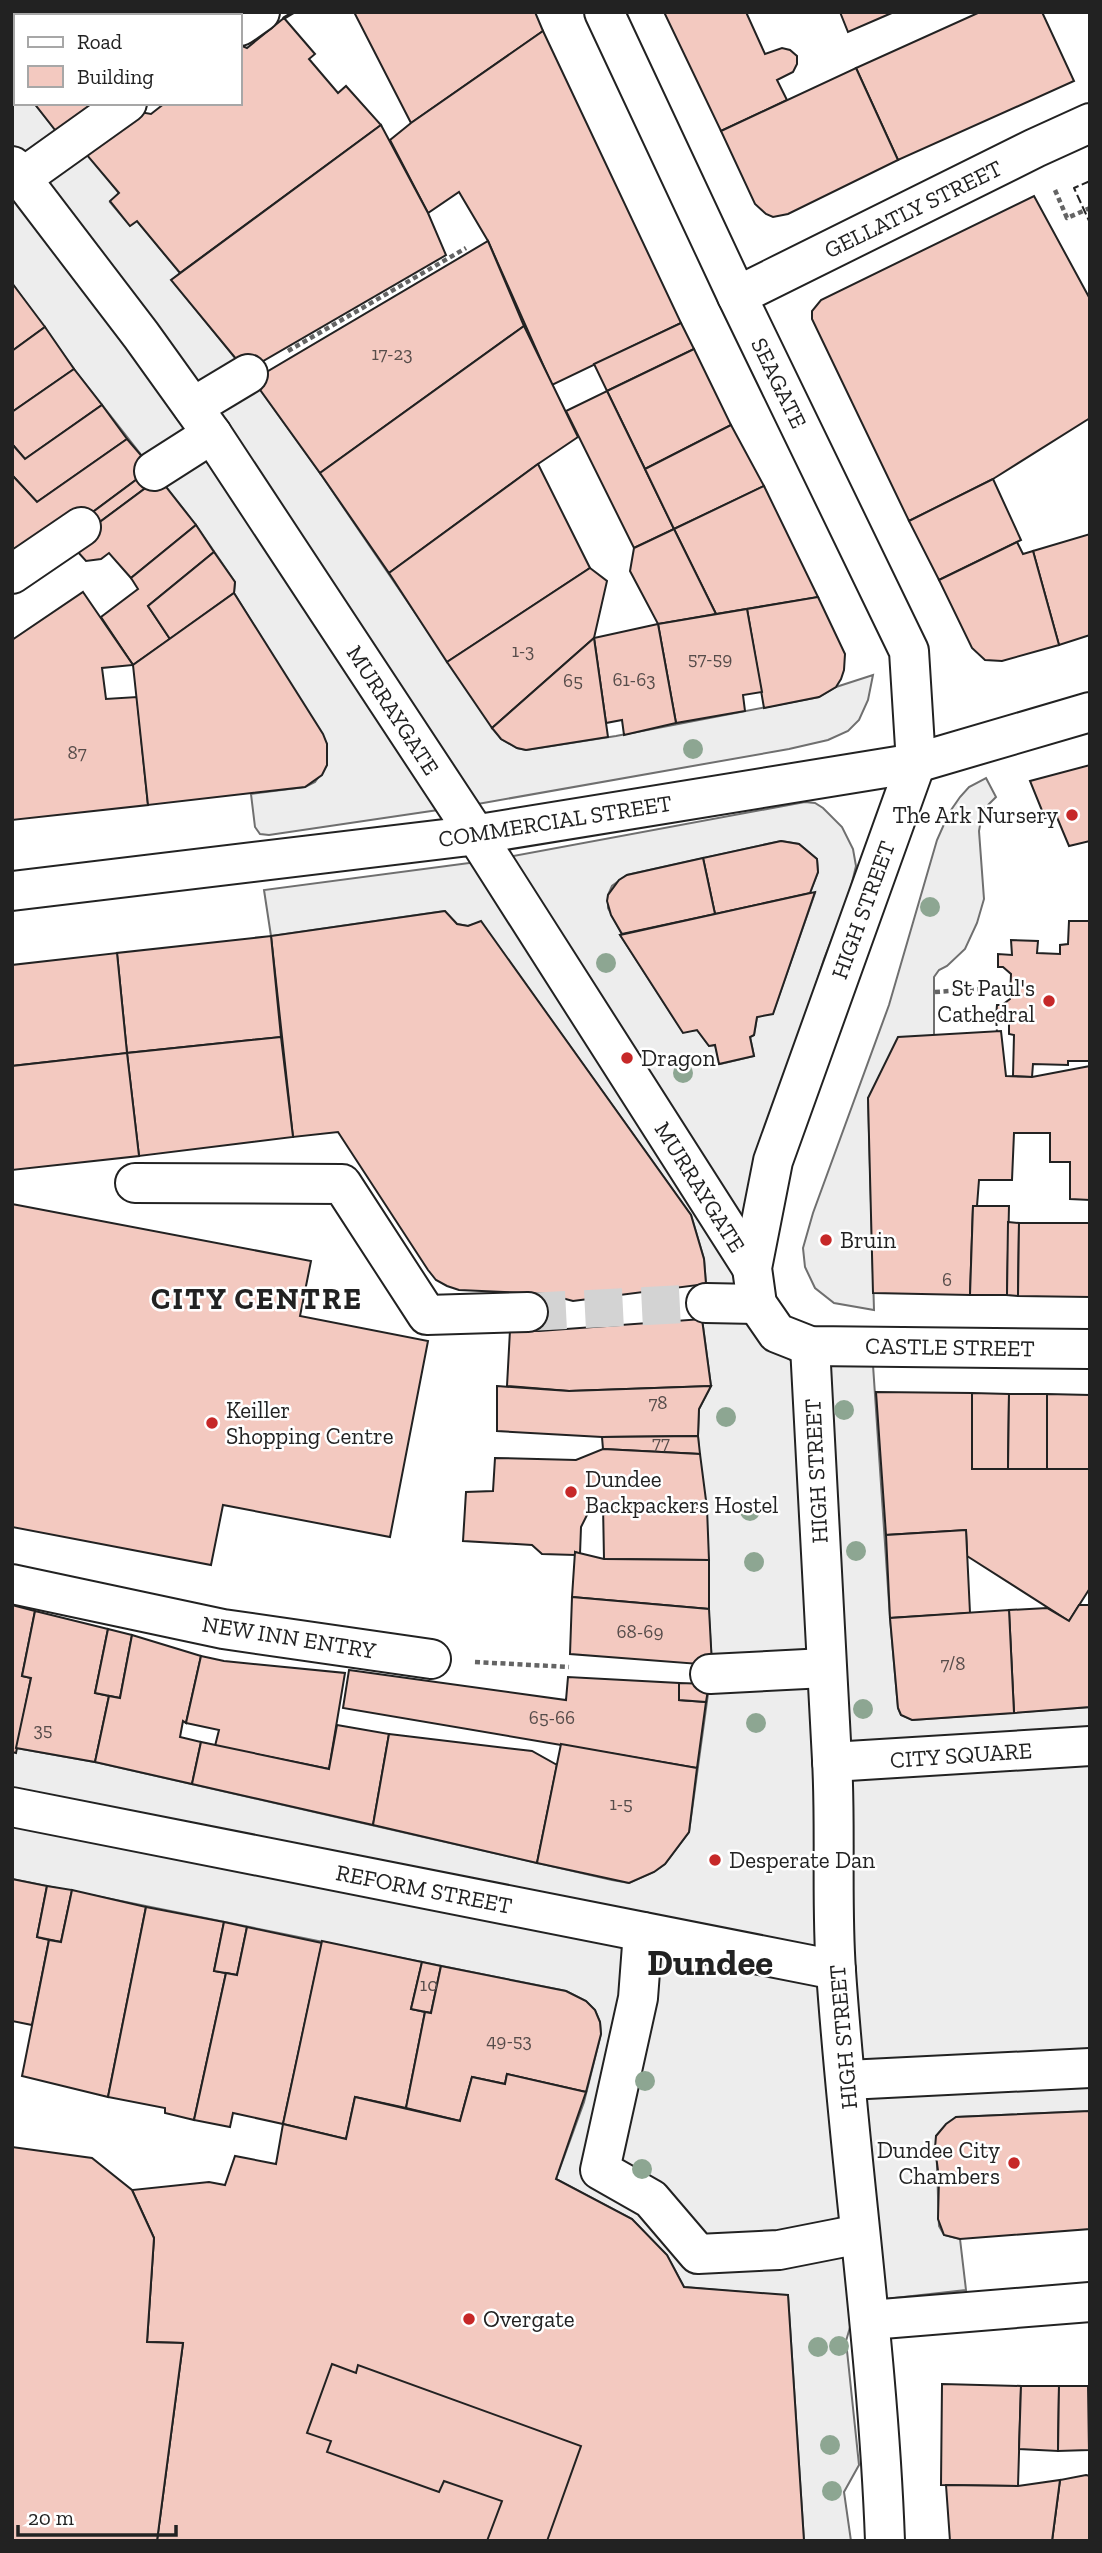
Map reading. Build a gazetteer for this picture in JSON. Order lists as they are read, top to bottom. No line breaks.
{"streets":{"street":["GELLATLY STREET","SEAGATE","MURRAYGATE","COMMERCIAL STREET","HIGH STREET","CASTLE STREET","NEW INN ENTRY","CITY SQUARE","REFORM STREET"]},"crossings":[["GELLATLY STREET","SEAGATE"],["SEAGATE","COMMERCIAL STREET"],["SEAGATE","HIGH STREET"],["MURRAYGATE","COMMERCIAL STREET"],["MURRAYGATE","HIGH STREET"],["COMMERCIAL STREET","HIGH STREET"],["HIGH STREET","CASTLE STREET"],["HIGH STREET","CITY SQUARE"],["HIGH STREET","REFORM STREET"]],"districts":["CITY CENTRE","Dundee"],"places":["The Ark Nursery","St Paul's Cathedral","Dragon","Bruin","Keiller Shopping Centre","Dundee Backpackers Hostel","Desperate Dan","Dundee City Chambers","Overgate"],"house_numbers":["17-23","1-3","57-59","61-63","65","87","6","78","77","68-69","7/8","65-66","35","1-5","10","49-53"],"legend":["Road","Building"],"scale_bar":"20 m"}
